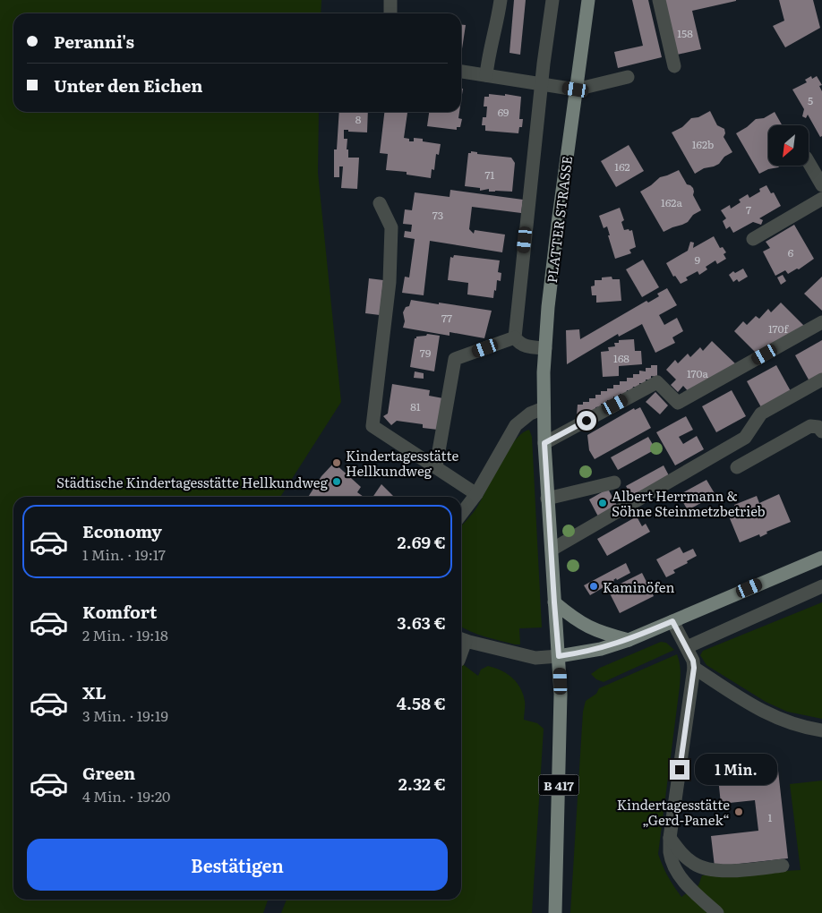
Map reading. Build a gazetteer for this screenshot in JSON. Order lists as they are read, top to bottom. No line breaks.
{"streets":{"main road":["PLATTER STRASSE","B 417"]},"crossings":[["PLATTER STRASSE","B 417"]],"places":["Kindertagesstätte Hellkundweg","Städtische Kindertagesstätte Hellkundweg","Albert Herrmann & Söhne Steinmetzbetrieb","Kaminöfen","Kindertagesstätte „Gerd-Panek“"],"house_numbers":["158","5","69","8","162b","162","71","162a","7","73","6","9","77","170f","79","168","170a","81","1"],"north":"bottom left","page":{"banner":["Peranni's","Unter den Eichen"],"list":[{"name":"Economy","note":"1 Min. · 19:17","value":"2.69 €"},{"name":"Komfort","note":"2 Min. · 19:18","value":"3.63 €"},{"name":"XL","note":"3 Min. · 19:19","value":"4.58 €"},{"name":"Green","note":"4 Min. · 19:20","value":"2.32 €"}],"bubble":"1 Min.","buttons":"Bestätigen"}}
